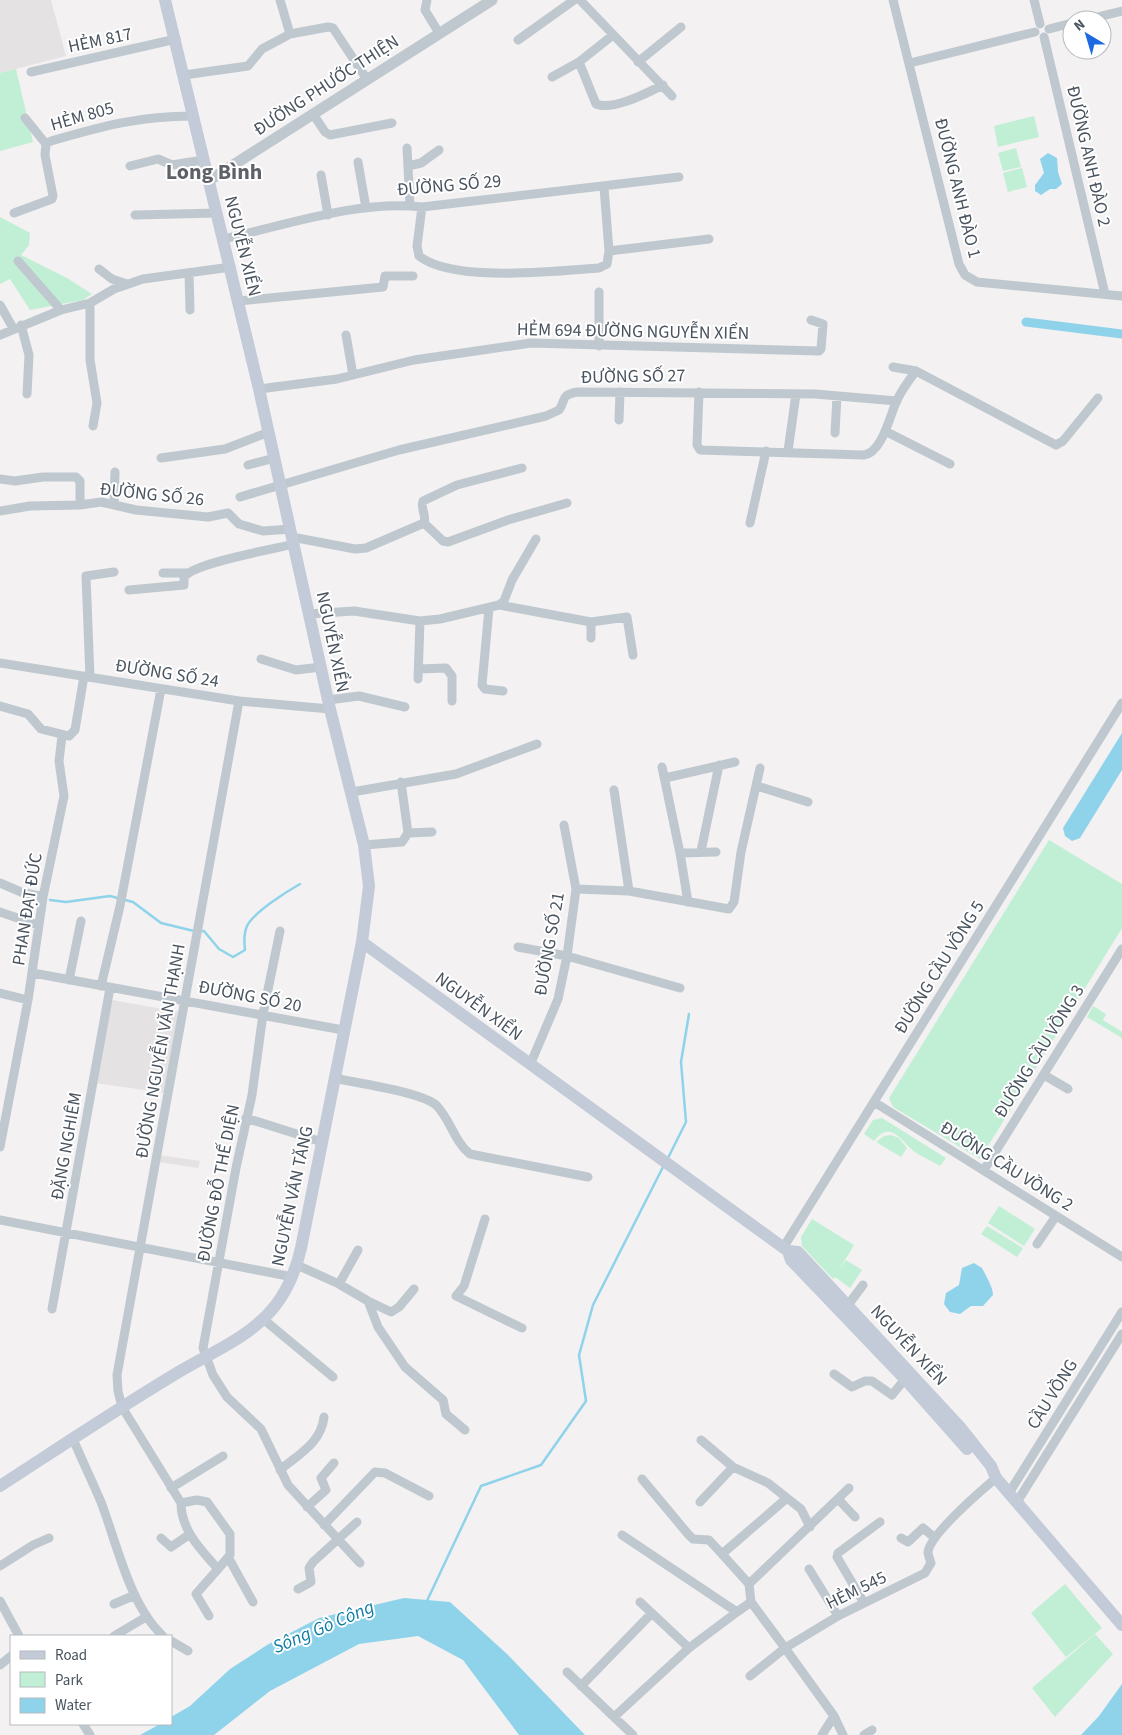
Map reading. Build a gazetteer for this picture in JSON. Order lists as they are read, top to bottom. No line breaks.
{"streets":{"main road":["NGUYỄN XIỂN","NGUYỄN VĂN TĂNG"],"street":["HẺM 817","ĐƯỜNG PHƯỚC THIỆN","HẺM 805","ĐƯỜNG ANH ĐÀO 2","ĐƯỜNG SỐ 29","ĐƯỜNG ANH ĐÀO 1","HẺM 694 ĐƯỜNG NGUYỄN XIỂN","ĐƯỜNG SỐ 27","ĐƯỜNG SỐ 26","ĐƯỜNG SỐ 24","PHAN ĐẠT ĐỨC","ĐƯỜNG SỐ 21","ĐƯỜNG CẦU VỒNG 5","ĐƯỜNG SỐ 20","ĐƯỜNG NGUYỄN VĂN THẠNH","ĐƯỜNG CẦU VỒNG 3","ĐẶNG NGHIÊM","ĐƯỜNG CẦU VỒNG 2","ĐƯỜNG ĐỖ THẾ DIỆN","CẦU VỒNG","HẺM 545"]},"crossings":[["HẺM 817","NGUYỄN XIỂN"],["ĐƯỜNG PHƯỚC THIỆN","NGUYỄN XIỂN"],["HẺM 805","NGUYỄN XIỂN"],["ĐƯỜNG ANH ĐÀO 2","ĐƯỜNG ANH ĐÀO 1"],["ĐƯỜNG SỐ 29","NGUYỄN XIỂN"],["NGUYỄN XIỂN","HẺM 694 ĐƯỜNG NGUYỄN XIỂN"],["NGUYỄN XIỂN","ĐƯỜNG SỐ 27"],["NGUYỄN XIỂN","ĐƯỜNG SỐ 26"],["NGUYỄN XIỂN","ĐƯỜNG SỐ 24"],["NGUYỄN XIỂN","ĐƯỜNG SỐ 21"],["NGUYỄN XIỂN","ĐƯỜNG CẦU VỒNG 5"],["NGUYỄN XIỂN","NGUYỄN VĂN TĂNG"],["NGUYỄN XIỂN","CẦU VỒNG"],["ĐƯỜNG SỐ 24","ĐƯỜNG NGUYỄN VĂN THẠNH"],["ĐƯỜNG SỐ 24","ĐẶNG NGHIÊM"],["PHAN ĐẠT ĐỨC","ĐƯỜNG SỐ 20"],["ĐƯỜNG CẦU VỒNG 5","ĐƯỜNG CẦU VỒNG 2"],["ĐƯỜNG SỐ 20","ĐƯỜNG NGUYỄN VĂN THẠNH"],["ĐƯỜNG SỐ 20","ĐẶNG NGHIÊM"],["ĐƯỜNG SỐ 20","ĐƯỜNG ĐỖ THẾ DIỆN"],["ĐƯỜNG SỐ 20","NGUYỄN VĂN TĂNG"],["ĐƯỜNG NGUYỄN VĂN THẠNH","NGUYỄN VĂN TĂNG"],["ĐƯỜNG CẦU VỒNG 3","ĐƯỜNG CẦU VỒNG 2"],["ĐƯỜNG ĐỖ THẾ DIỆN","NGUYỄN VĂN TĂNG"]],"districts":["Long Bình"],"water":["Sông Gò Công"],"legend":["Road","Park","Water"],"north":"top left"}
